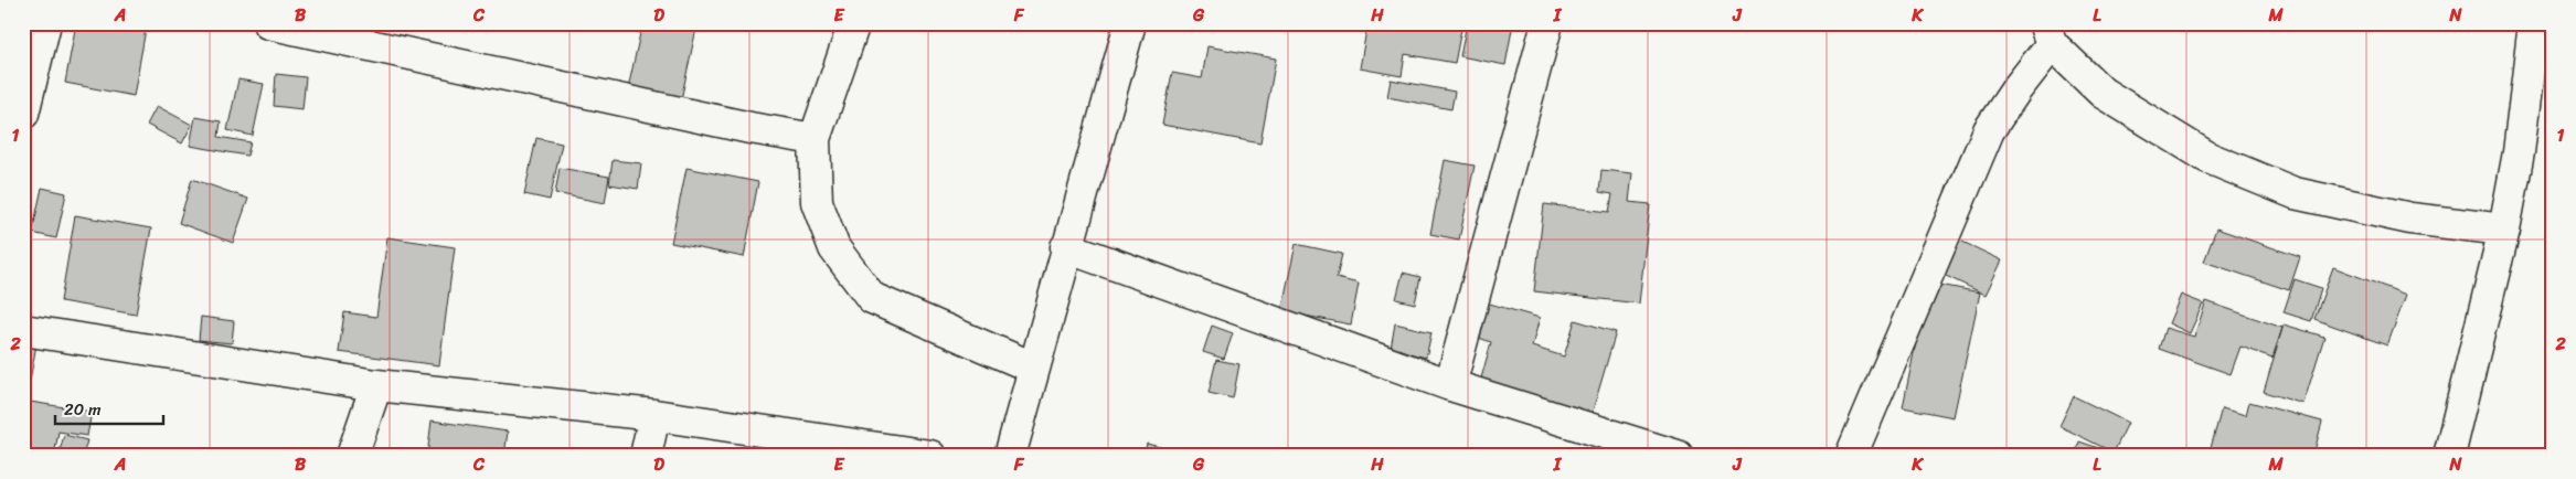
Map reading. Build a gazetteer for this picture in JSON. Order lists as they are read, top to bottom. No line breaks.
{"scale_bar":"20 m","grid":{"columns":["A","B","C","D","E","F","G","H","I","J","K","L","M","N"],"rows":["1","2"]}}
